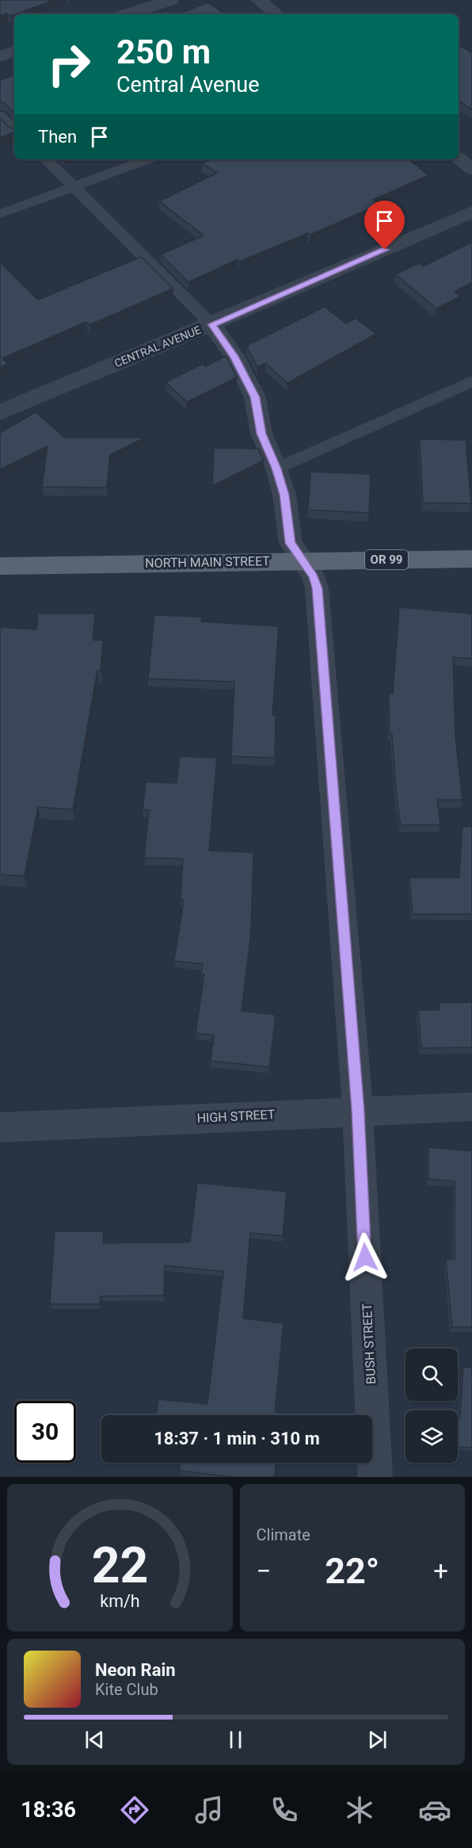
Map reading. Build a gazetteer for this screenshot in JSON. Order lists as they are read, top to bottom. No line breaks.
{"streets":{"main road":["OR 99","NORTH MAIN STREET"],"street":["CENTRAL AVENUE","HIGH STREET","BUSH STREET"]},"crossings":[["CENTRAL AVENUE","BUSH STREET"],["NORTH MAIN STREET","BUSH STREET"],["HIGH STREET","BUSH STREET"]],"page":{"turn":["250 m","Central Avenue"],"then":"Then","limit":"30","trip":"18:37 · 1 min · 310 m","tile":"Climate","heat":["−","22°","+"],"song":["Neon Rain","Kite Club"],"tabs":"18:36","gauge":["22","km/h"]}}
